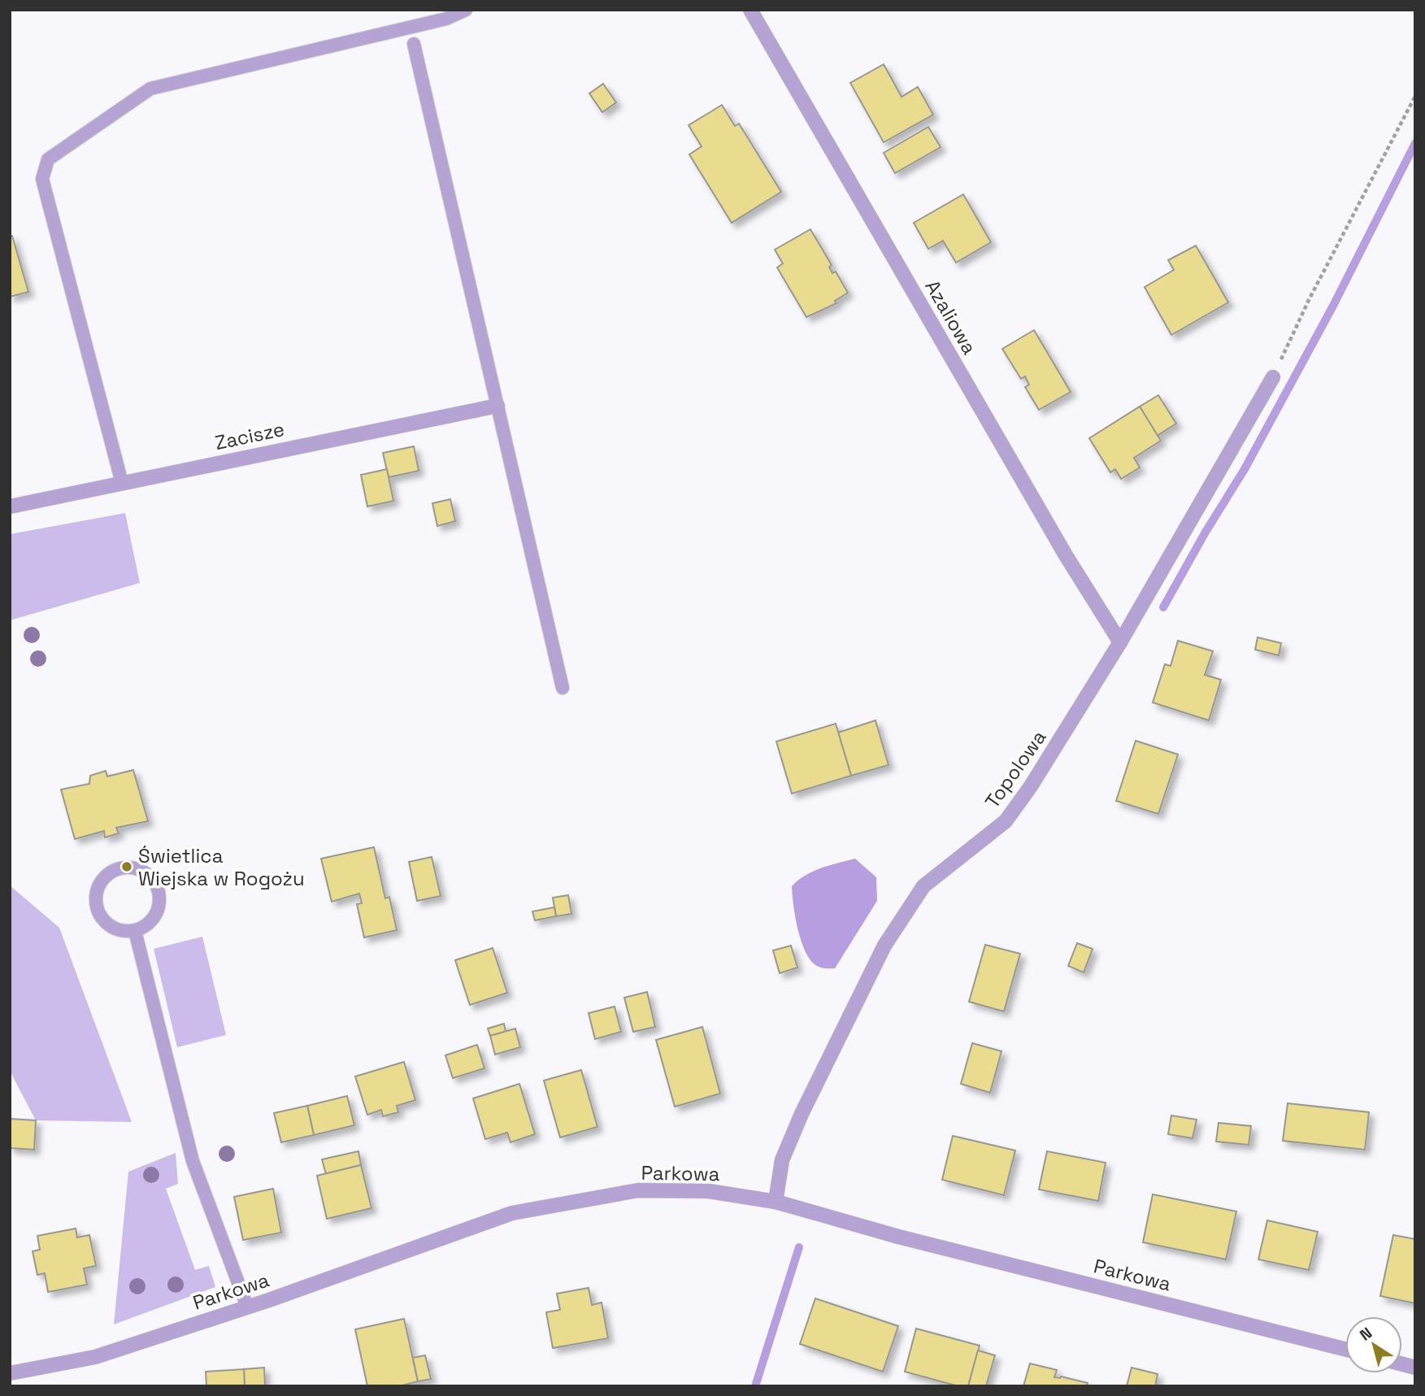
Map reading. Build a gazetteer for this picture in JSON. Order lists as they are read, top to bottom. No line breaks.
{"streets":{"street":["Azaliowa","Zacisze","Topolowa","Parkowa"]},"crossings":[["Azaliowa","Topolowa"],["Topolowa","Parkowa"]],"places":["Świetlica Wiejska w Rogożu"],"north":"top left"}
